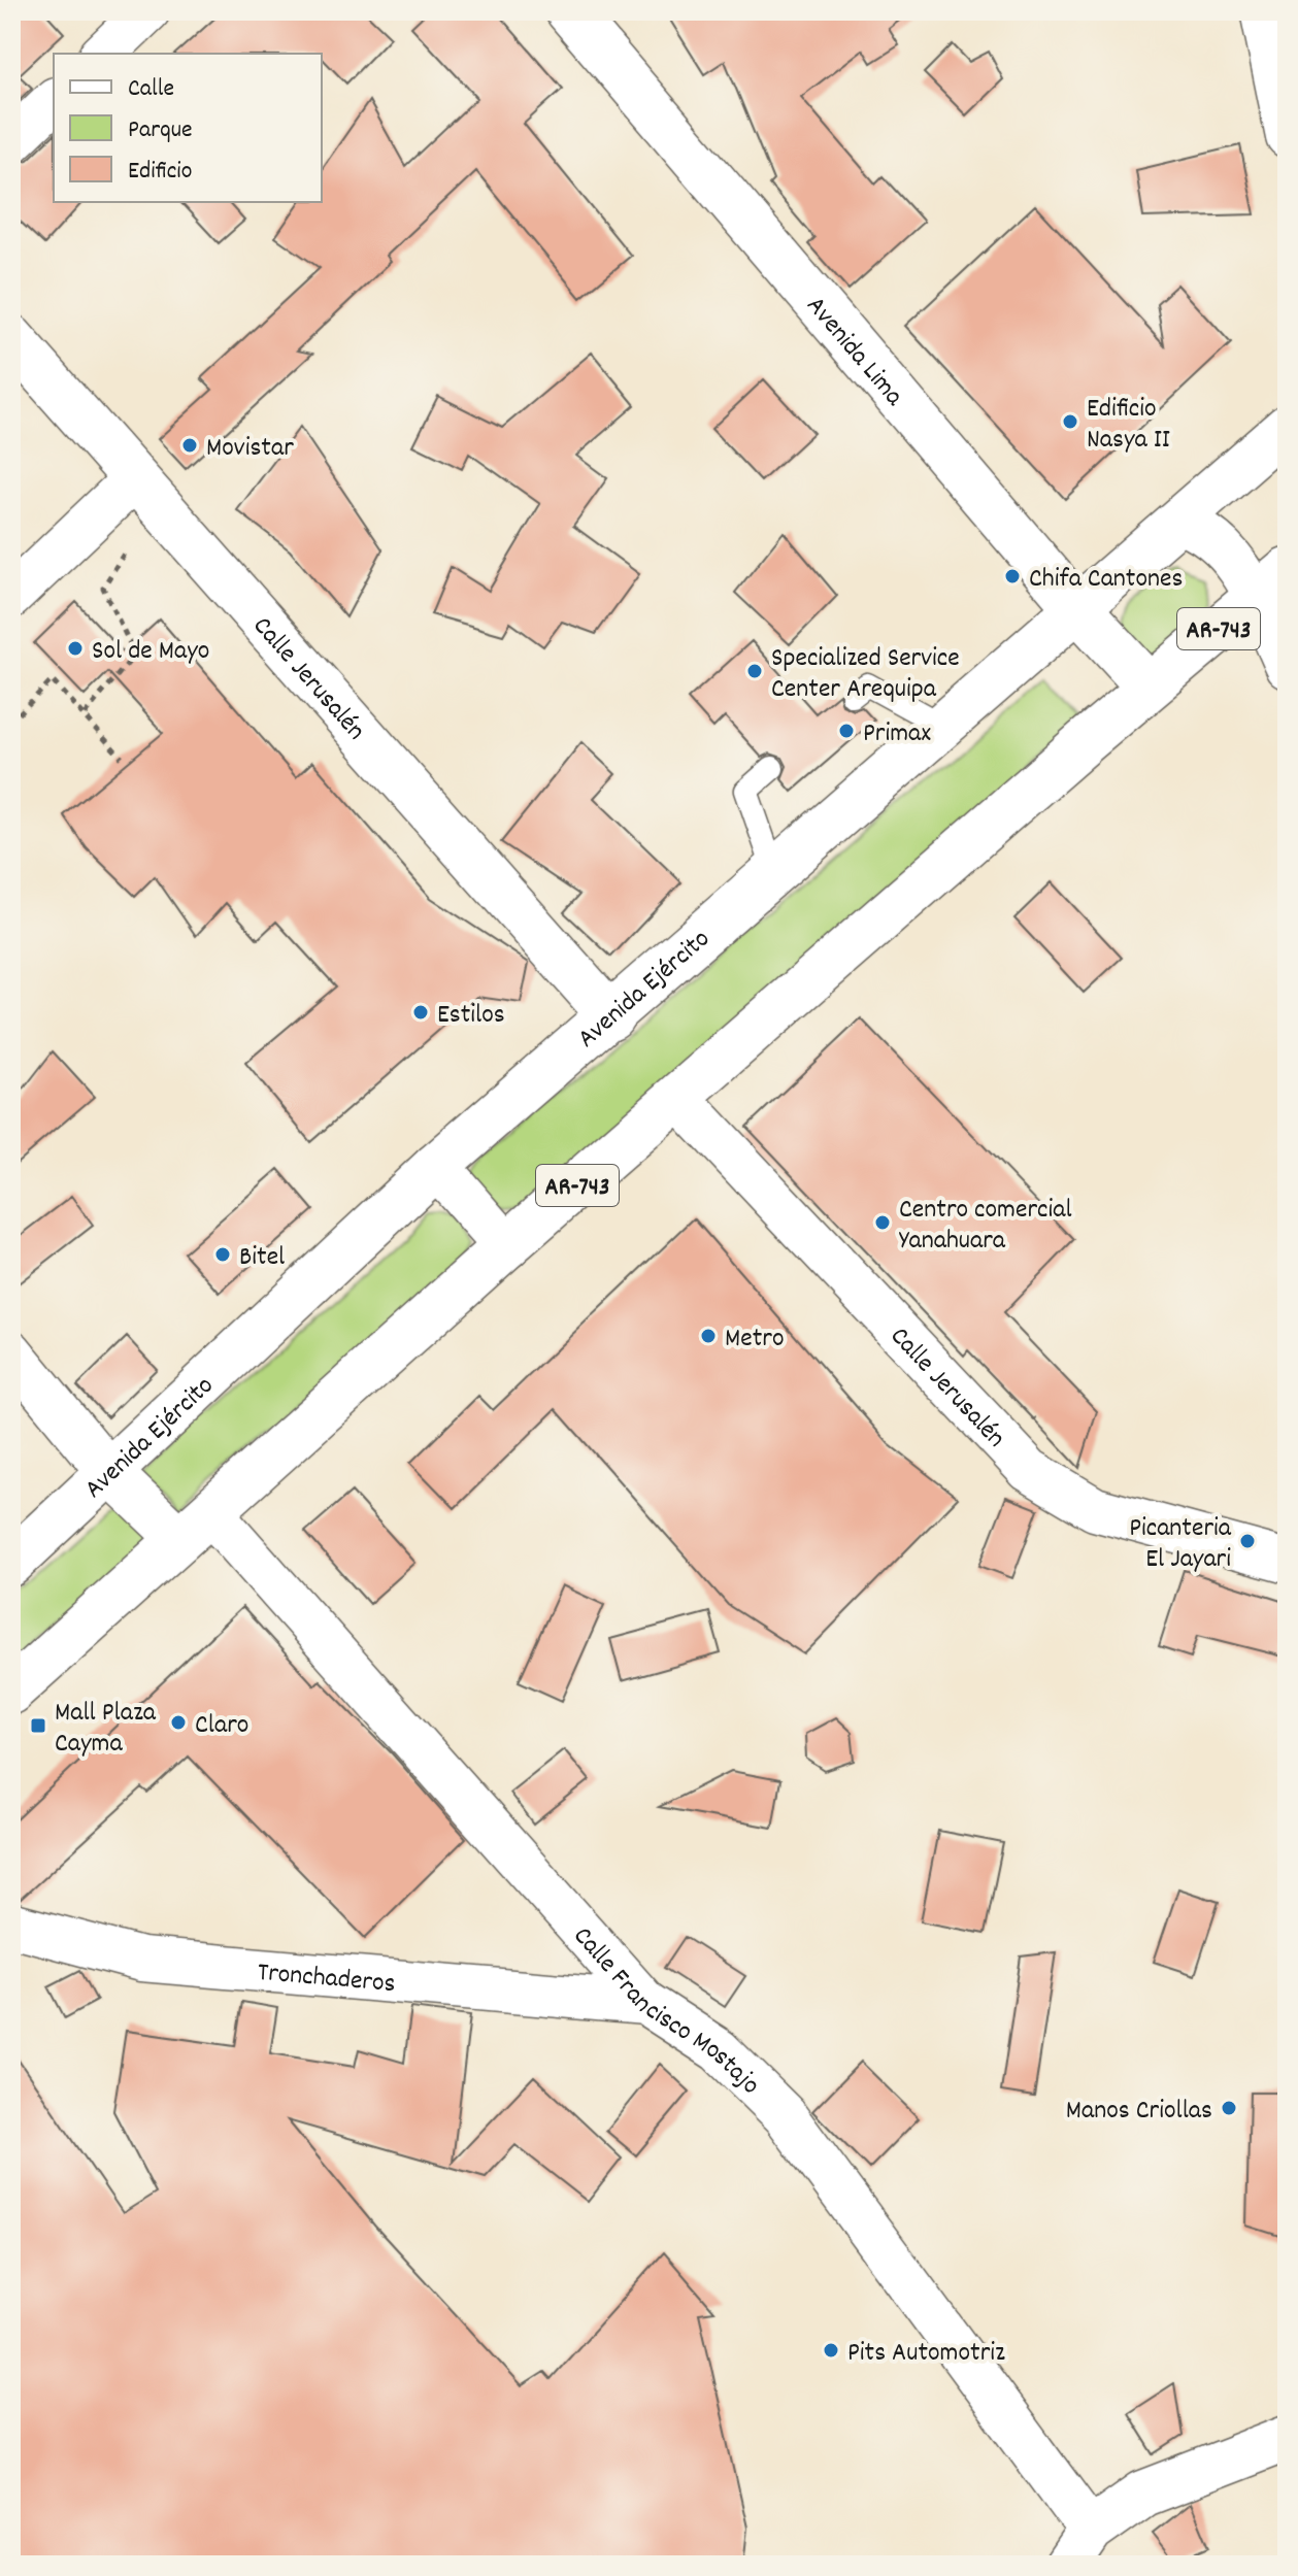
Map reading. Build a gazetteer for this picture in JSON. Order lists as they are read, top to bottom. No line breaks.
{"streets":{"main road":["Avenida Lima","AR-743","Calle Jerusalén","Avenida Ejército"],"street":["Tronchaderos","Calle Francisco Mostajo"]},"crossings":[["Avenida Lima","AR-743"],["Avenida Lima","Avenida Ejército"],["AR-743","Calle Jerusalén"],["AR-743","Calle Francisco Mostajo"],["Calle Jerusalén","Avenida Ejército"],["Avenida Ejército","Calle Francisco Mostajo"],["Tronchaderos","Calle Francisco Mostajo"]],"places":{"other":["Edificio Nasya II","Movistar","Chifa Cantones","Sol de Mayo","Specialized Service Center Arequipa","Primax","Estilos","Centro comercial Yanahuara","Bitel","Metro","Picanteria El Jayari","Claro","Manos Criollas","Pits Automotriz"],"transit":["Mall Plaza Cayma"]},"legend":["Calle","Parque","Edificio"]}
